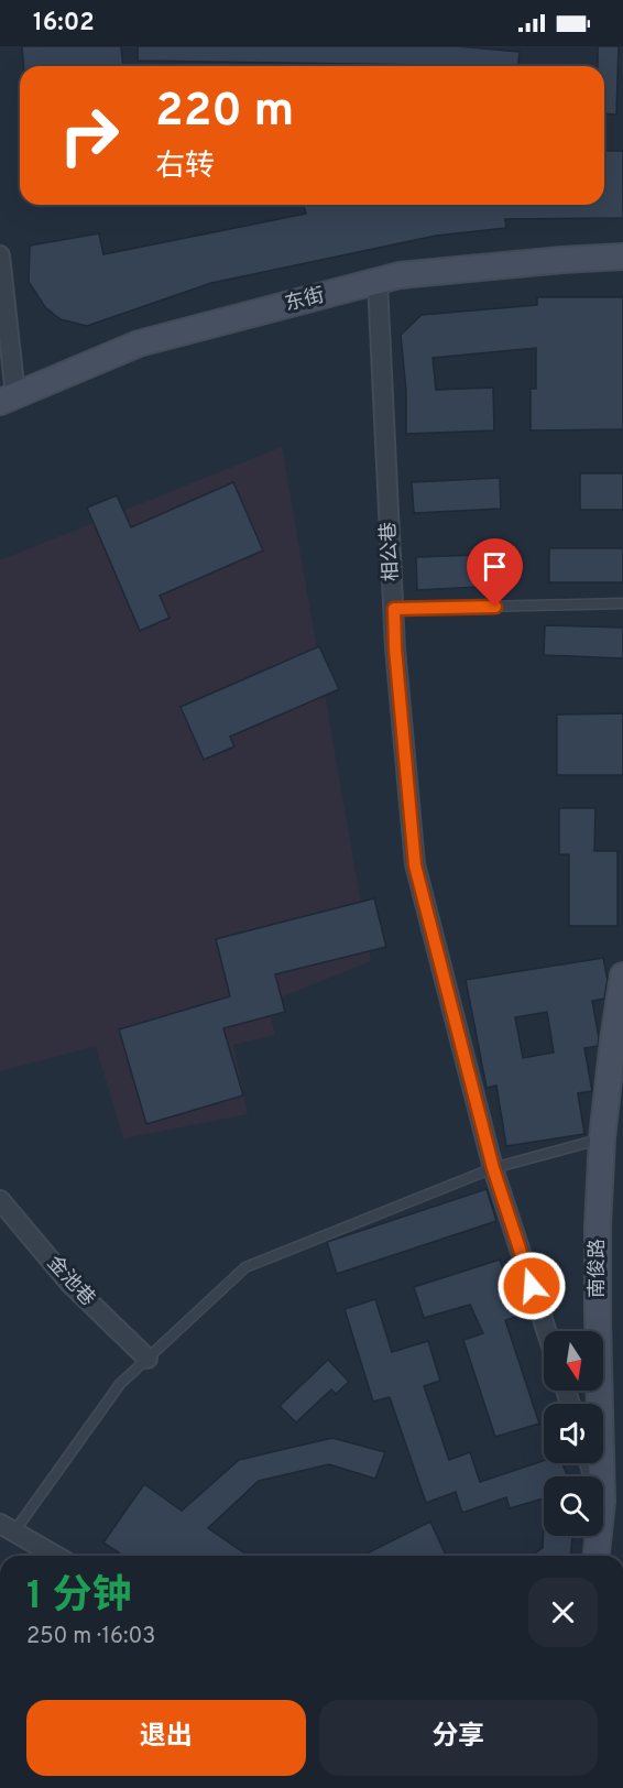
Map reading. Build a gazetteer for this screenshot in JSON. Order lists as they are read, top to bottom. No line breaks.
{"streets":{"main road":["东街","南俊路"],"street":["相公巷","金池巷"]},"crossings":[["东街","相公巷"]],"north":"bottom","page":{"status":"16:02","turn":["220 m","右转"],"heading":["1 分钟","250 m · 16:03"],"buttons":["退出","分享"]}}
